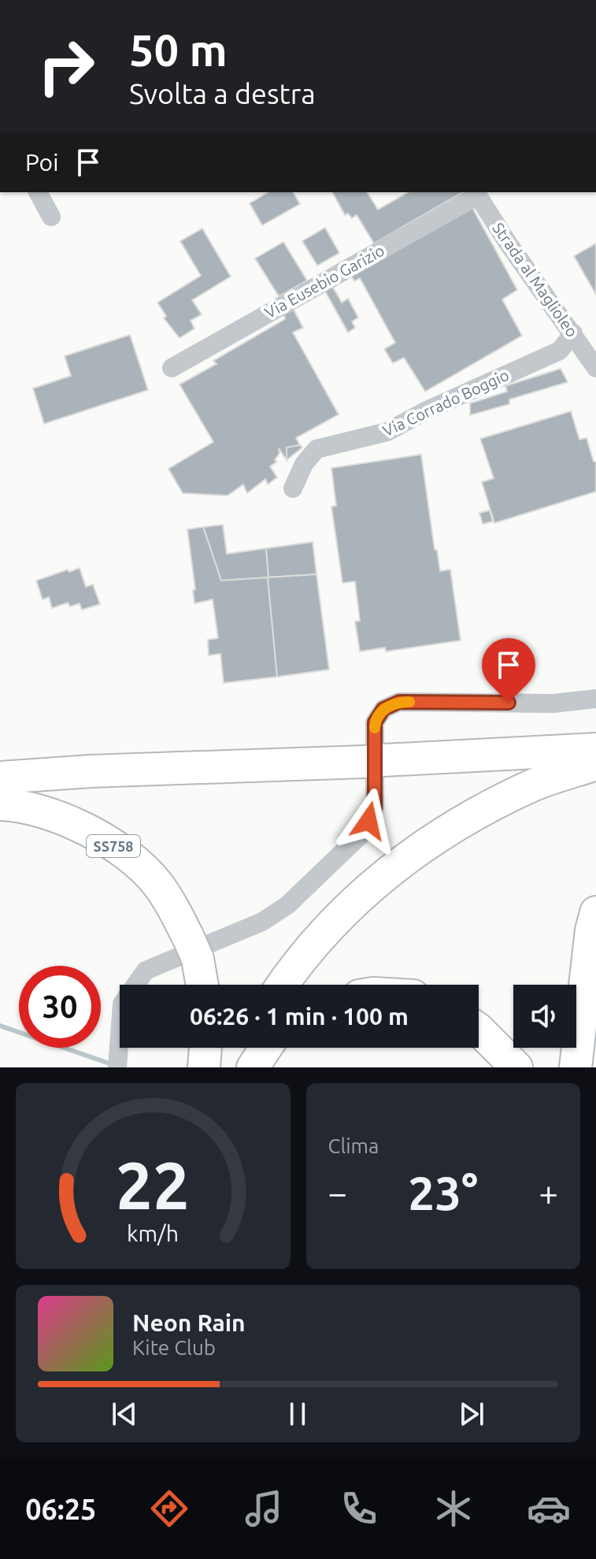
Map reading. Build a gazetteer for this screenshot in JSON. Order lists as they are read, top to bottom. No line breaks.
{"streets":{"highway":["SS758"],"street":["Strada al Maglioleo","Via Eusebio Garizio","Via Corrado Boggio"]},"crossings":[["Strada al Maglioleo","Via Eusebio Garizio"],["Strada al Maglioleo","Via Corrado Boggio"]],"page":{"turn":["50 m","Svolta a destra"],"then":"Poi","limit":"30","trip":"06:26 · 1 min · 100 m","tile":"Clima","heat":["−","23°","+"],"song":["Neon Rain","Kite Club"],"tabs":"06:25","gauge":["22","km/h"]}}
